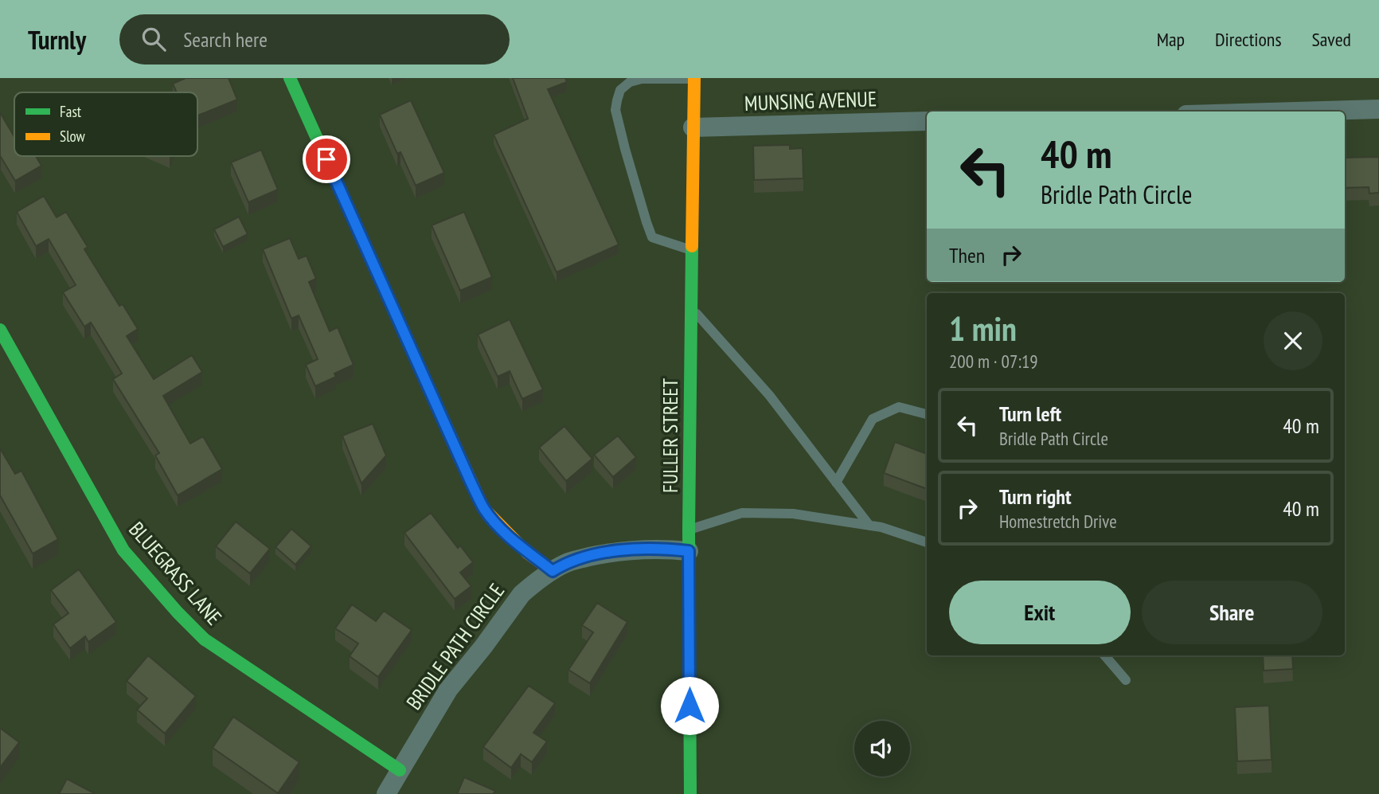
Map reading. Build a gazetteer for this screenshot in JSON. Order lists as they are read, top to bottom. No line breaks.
{"streets":{"street":["MUNSING AVENUE","FULLER STREET","BLUEGRASS LANE","BRIDLE PATH CIRCLE"]},"crossings":[["MUNSING AVENUE","FULLER STREET"],["FULLER STREET","BRIDLE PATH CIRCLE"],["BLUEGRASS LANE","BRIDLE PATH CIRCLE"]],"legend":["Fast","Slow"],"page":{"header":"Turnly","search":"Search here","nav":["Map","Directions","Saved"],"turn":["40 m","Bridle Path Circle"],"then":"Then","heading":["1 min","200 m · 07:19"],"list":[{"name":"Turn left","note":"Bridle Path Circle","value":"40 m"},{"name":"Turn right","note":"Homestretch Drive","value":"40 m"}],"buttons":["Exit","Share"]}}
